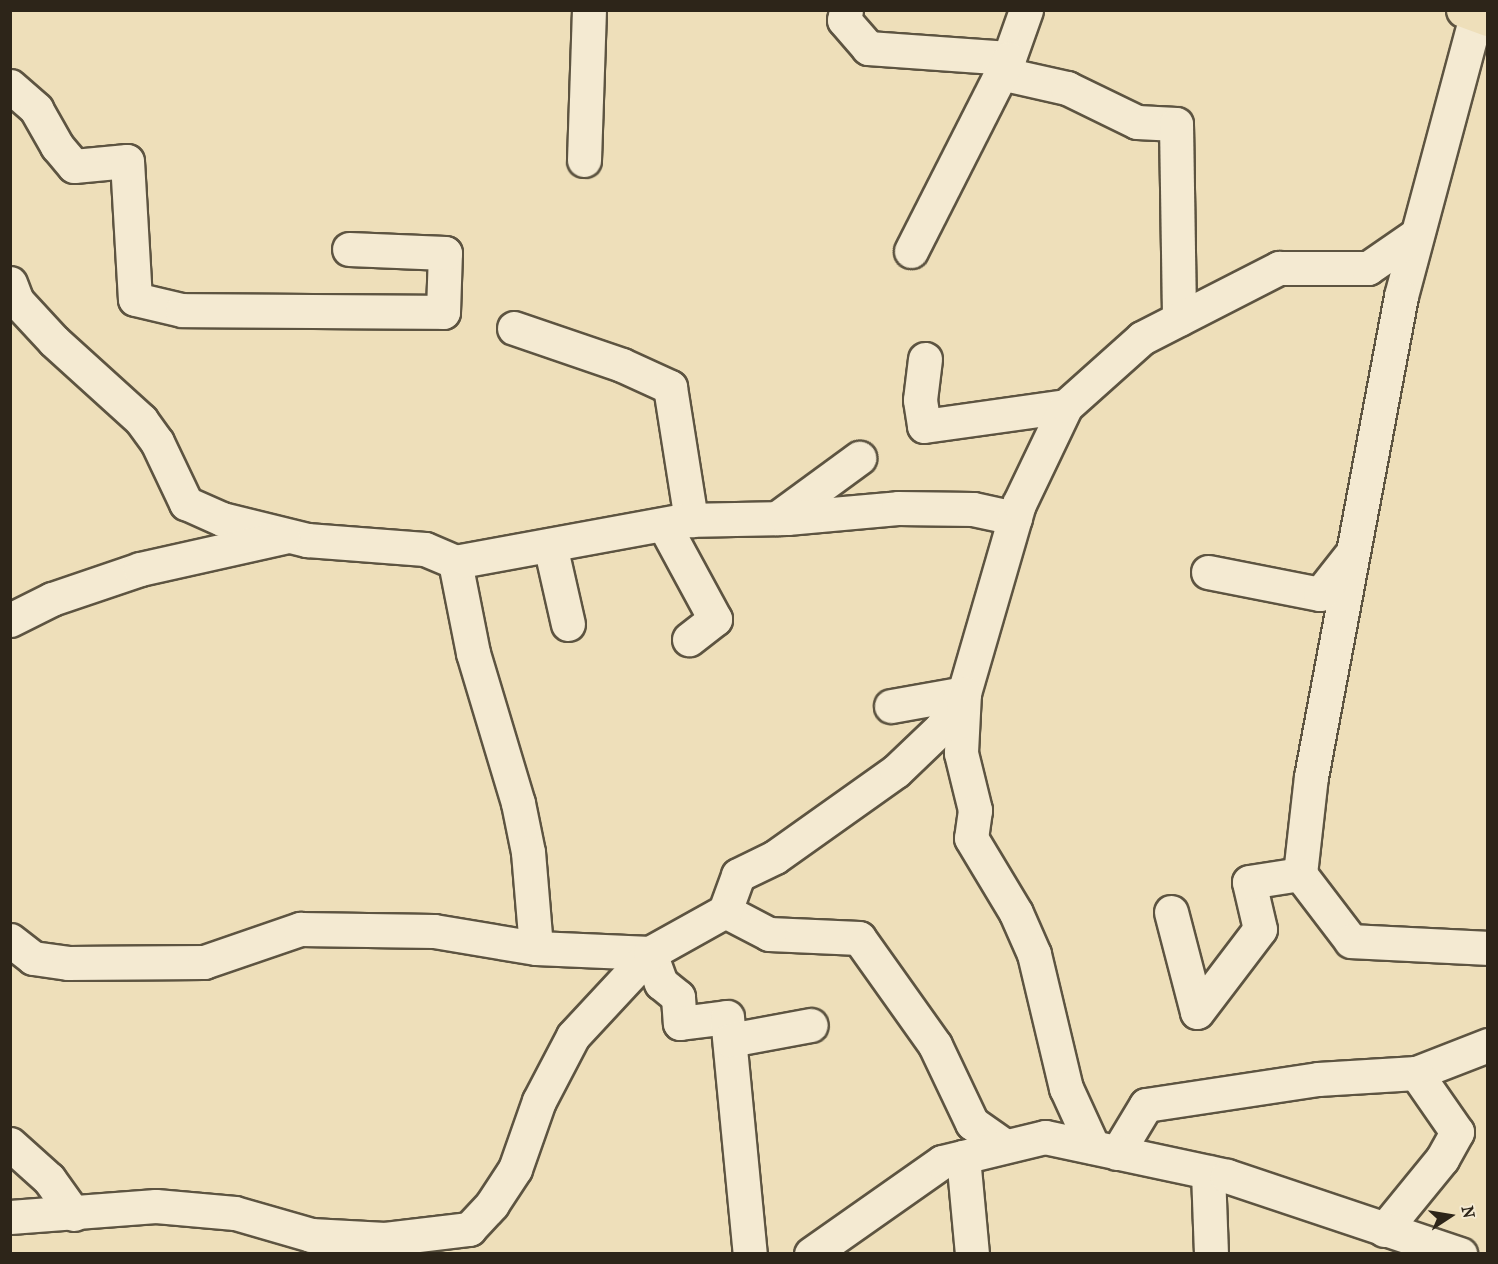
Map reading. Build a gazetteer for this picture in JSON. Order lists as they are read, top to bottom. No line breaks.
{"north":"right"}
